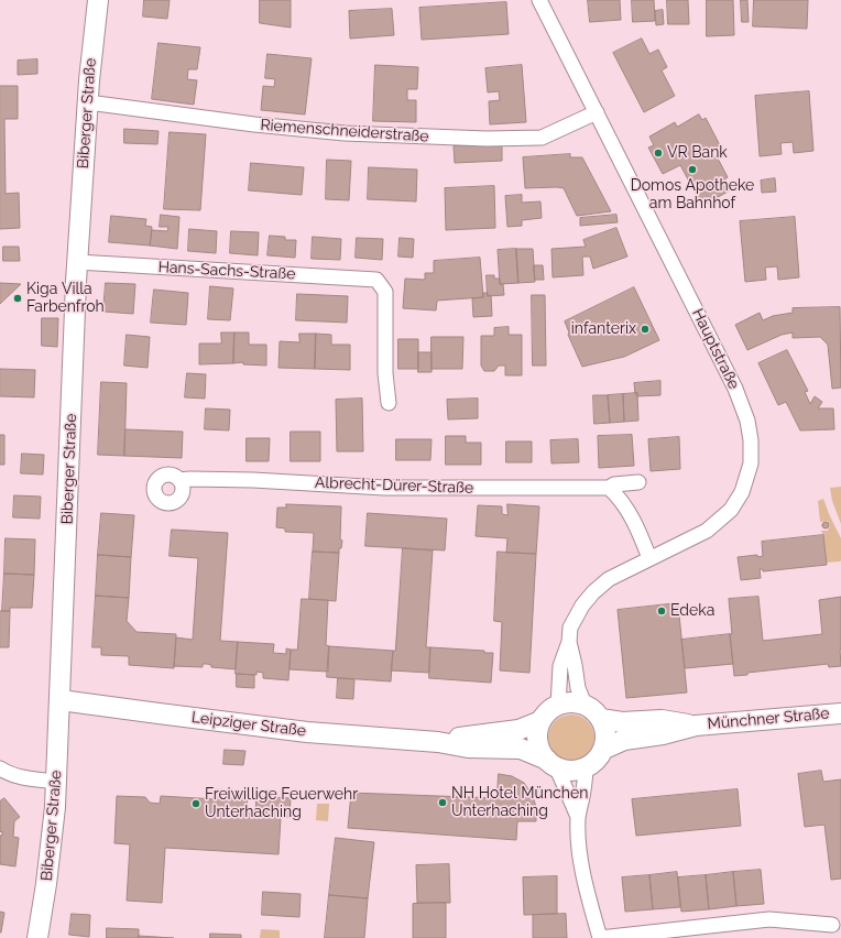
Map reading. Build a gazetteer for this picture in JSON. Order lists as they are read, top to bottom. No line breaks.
{"streets":{"main road":["Biberger Straße","Münchner Straße","Leipziger Straße"],"street":["Riemenschneiderstraße","Hans-Sachs-Straße","Hauptstraße","Albrecht-Dürer-Straße"]},"crossings":[["Biberger Straße","Riemenschneiderstraße"],["Biberger Straße","Hans-Sachs-Straße"],["Biberger Straße","Leipziger Straße"],["Riemenschneiderstraße","Hauptstraße"],["Hauptstraße","Münchner Straße"],["Hauptstraße","Leipziger Straße"],["Münchner Straße","Leipziger Straße"]],"places":["VR Bank","Domos Apotheke am Bahnhof","Kiga Villa Farbenfroh","infanterix","Edeka","NH Hotel München Unterhaching","Freiwillige Feuerwehr Unterhaching"]}
